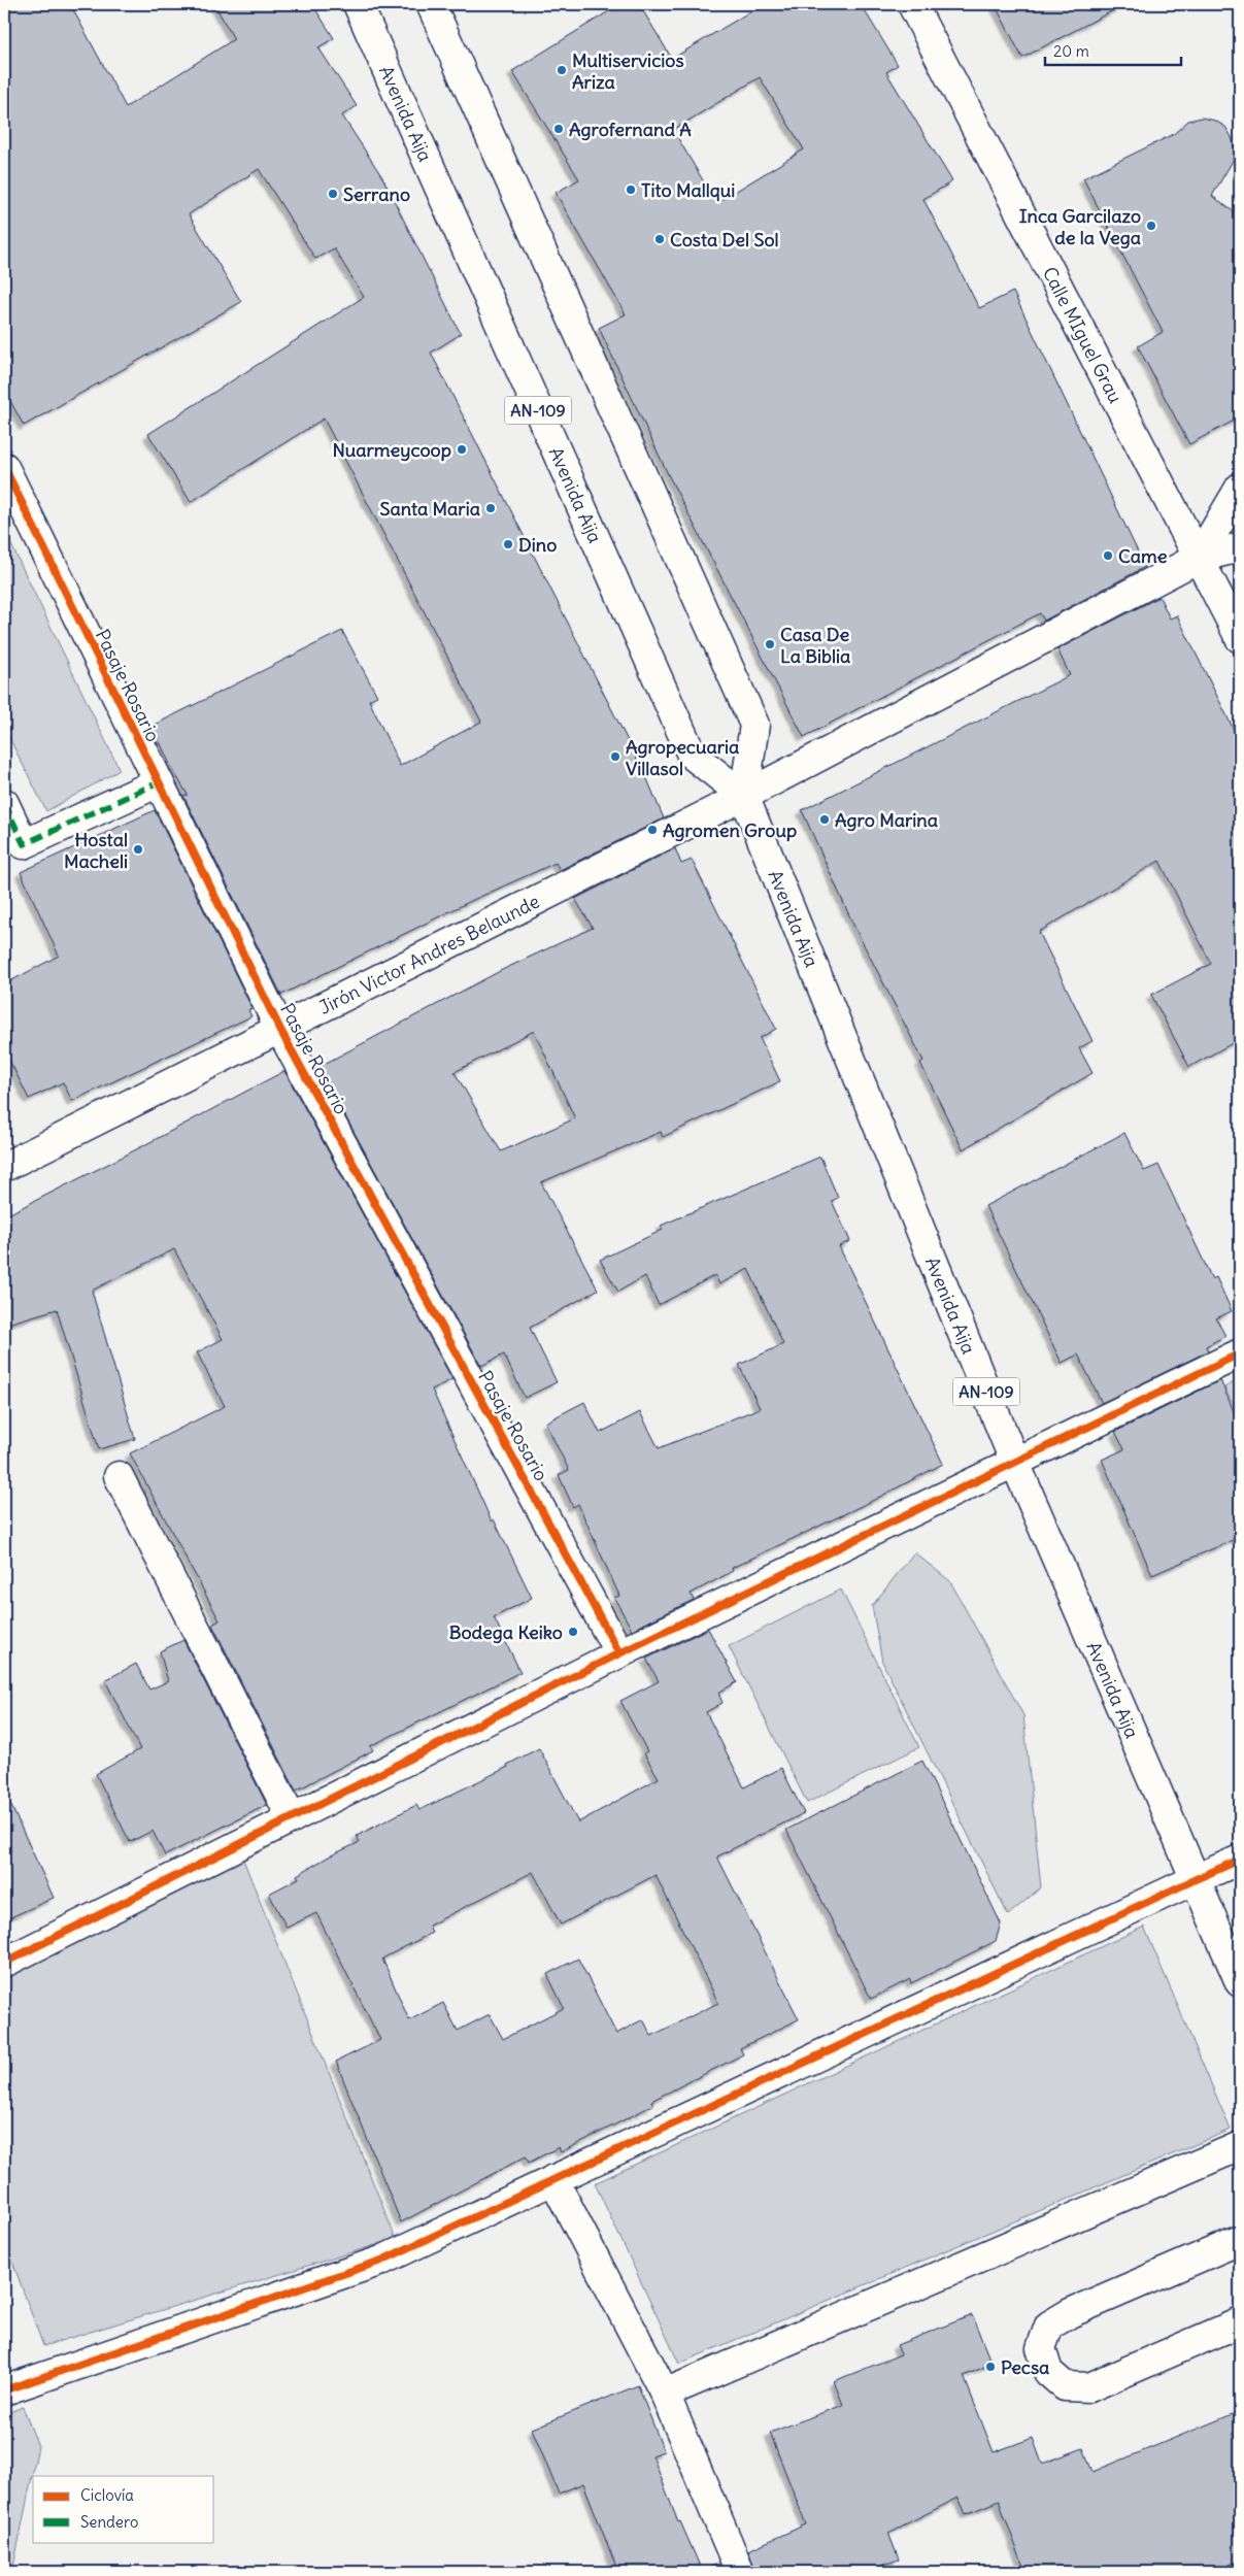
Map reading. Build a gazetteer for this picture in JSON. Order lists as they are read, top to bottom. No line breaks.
{"streets":{"street":["Avenida Aija","Calle MIguel Grau","AN-109","Pasaje Rosario","Jirón Victor Andres Belaunde"]},"crossings":[["Avenida Aija","Jirón Victor Andres Belaunde"],["Calle MIguel Grau","Jirón Victor Andres Belaunde"],["Pasaje Rosario","Jirón Victor Andres Belaunde"]],"places":["Multiservicios Ariza","Agrofernand A","Tito Mallqui","Serrano","Inca Garcilazo de la Vega","Costa Del Sol","Nuarmeycoop","Santa Maria","Dino","Came","Casa De La Biblia","Agropecuaria Villasol","Agro Marina","Agromen Group","Hostal Macheli","Bodega Keiko","Pecsa"],"legend":["Ciclovía","Sendero"],"scale_bar":"20 m"}
